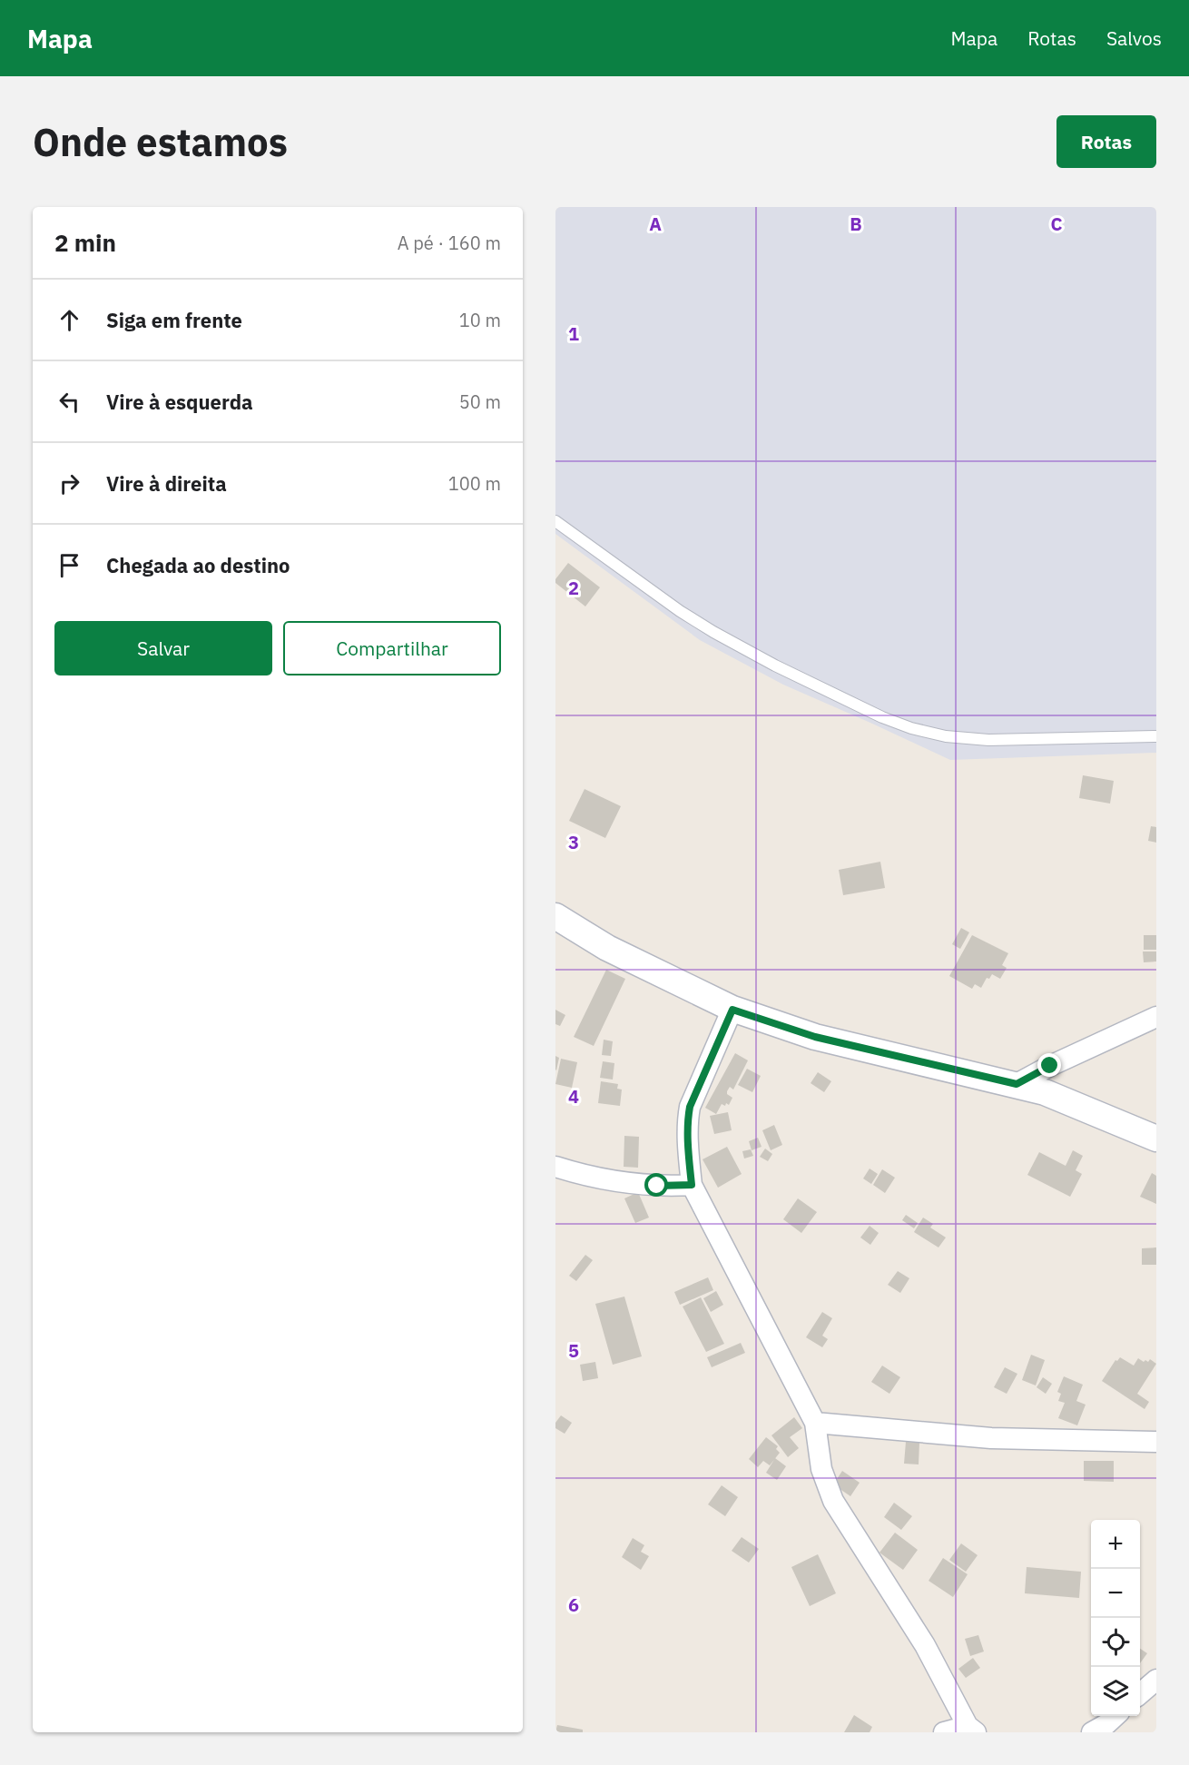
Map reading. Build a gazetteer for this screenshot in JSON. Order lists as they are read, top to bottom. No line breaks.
{"page":{"header":"Mapa","nav":["Mapa","Rotas","Salvos"],"buttons":["Rotas",["Salvar","Compartilhar"]],"title":"Onde estamos","heading":["2 min","A pé · 160 m"],"list":[["Siga em frente","10 m"],["Vire à esquerda","50 m"],["Vire à direita","100 m"],"Chegada ao destino"],"map_buttons":["+","−"]},"grid":{"columns":["A","B","C"],"rows":["1","2","3","4","5","6"]}}
